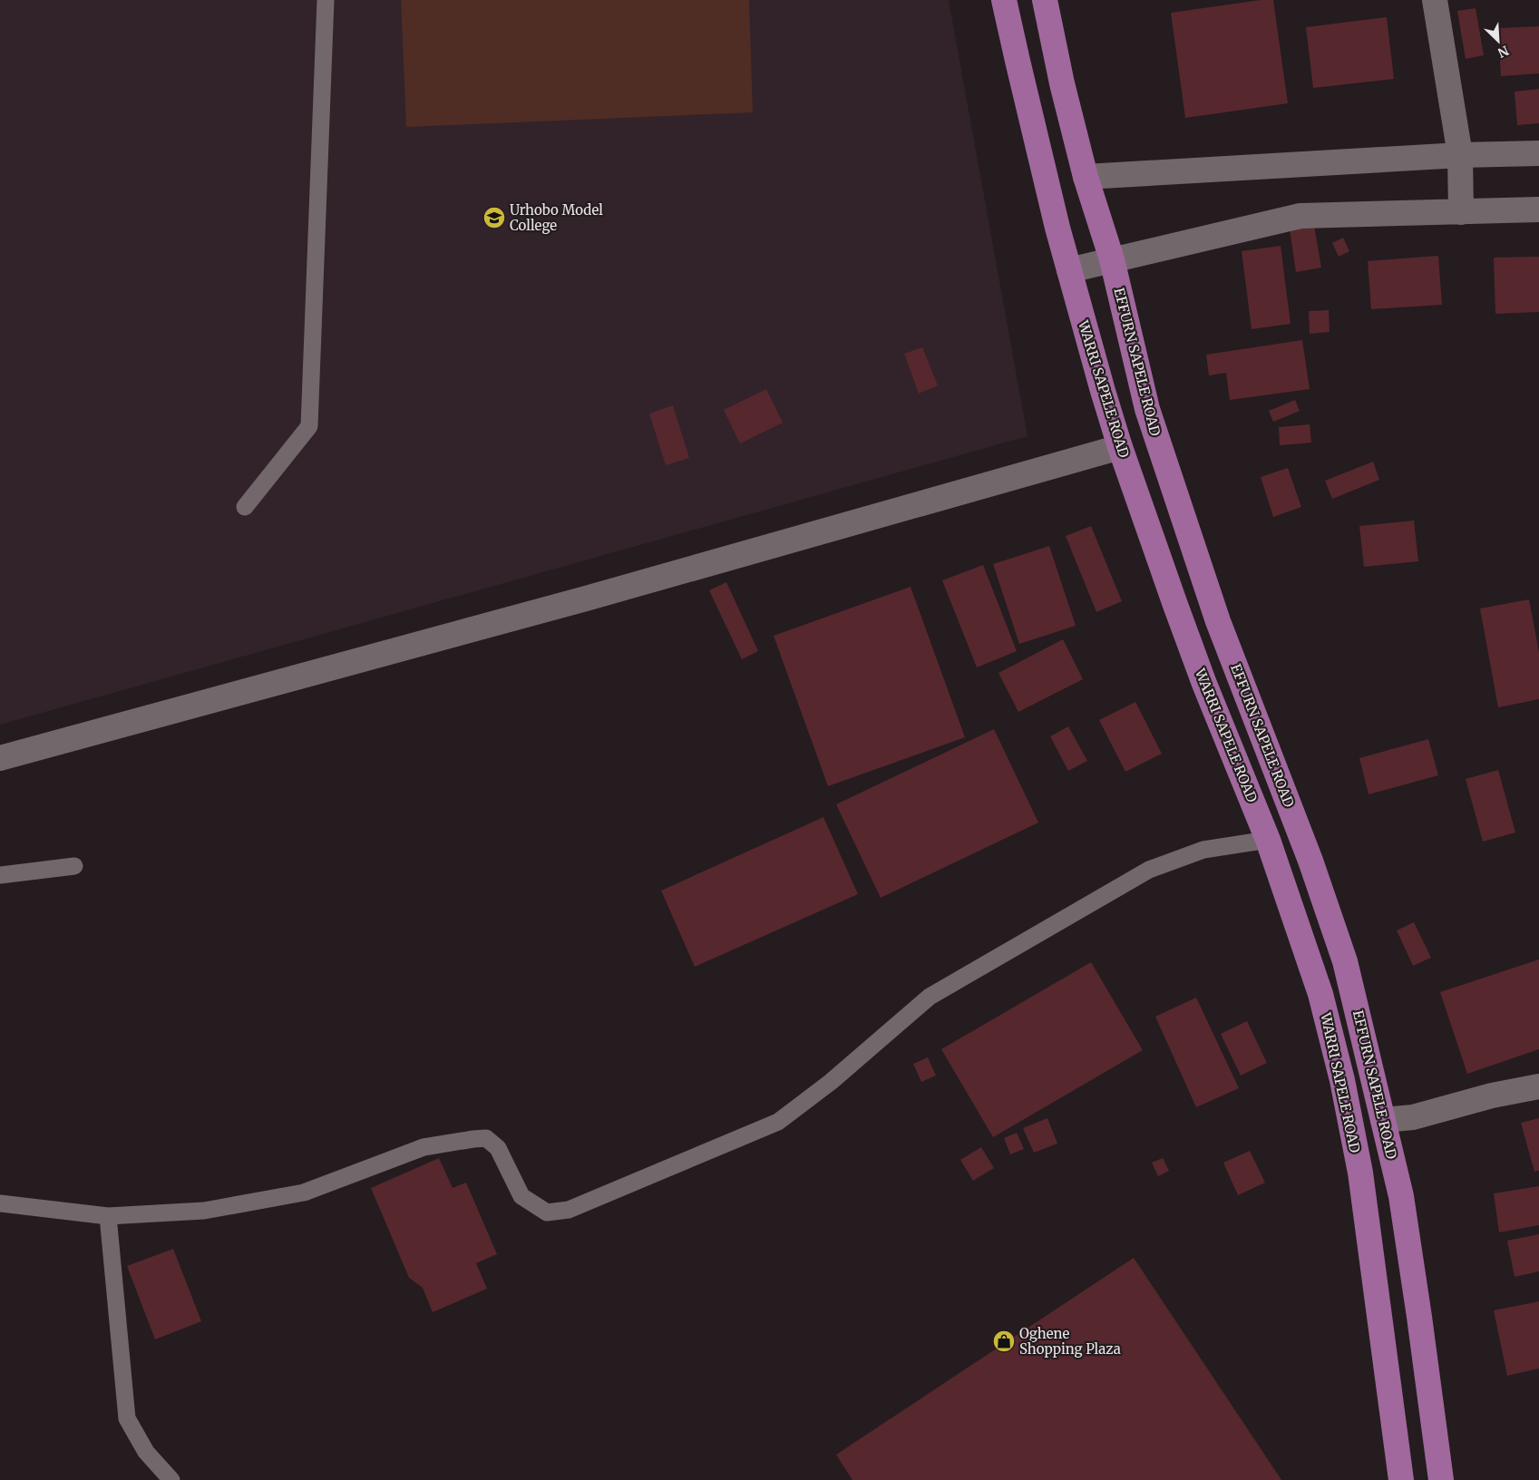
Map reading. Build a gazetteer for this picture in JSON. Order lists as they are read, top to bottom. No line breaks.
{"streets":{"highway":["EFFURN SAPELE ROAD","WARRI SAPELE ROAD"]},"places":{"school or university":["Urhobo Model College"],"shop":["Oghene Shopping Plaza"]},"north":"bottom right"}
